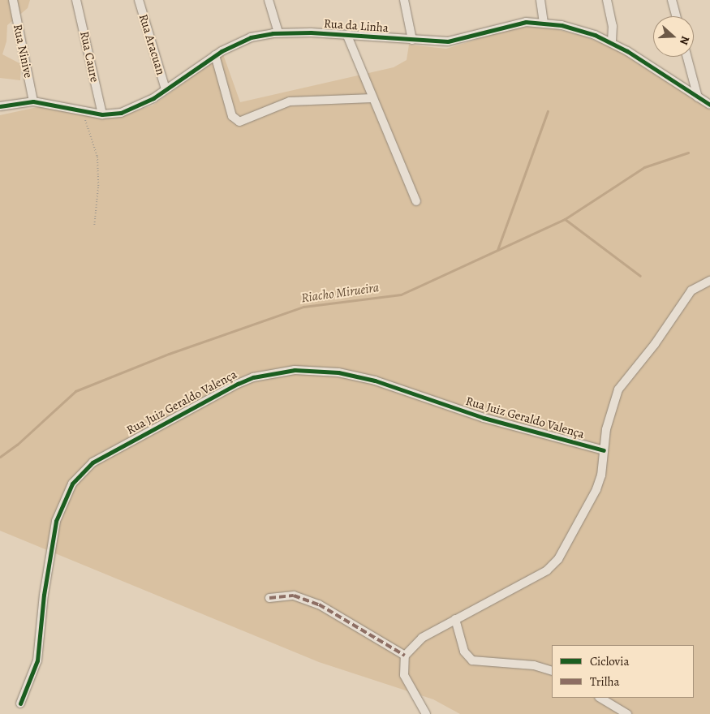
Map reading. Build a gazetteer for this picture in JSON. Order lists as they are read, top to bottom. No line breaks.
{"streets":{"street":["Rua da Linha","Rua Aracuan","Rua Ninive","Rua Caure","Rua Juiz Geraldo Valença"]},"crossings":[["Rua da Linha","Rua Aracuan"],["Rua da Linha","Rua Ninive"],["Rua da Linha","Rua Caure"]],"water":["Riacho Mirueira"],"legend":["Ciclovia","Trilha"],"north":"right"}
